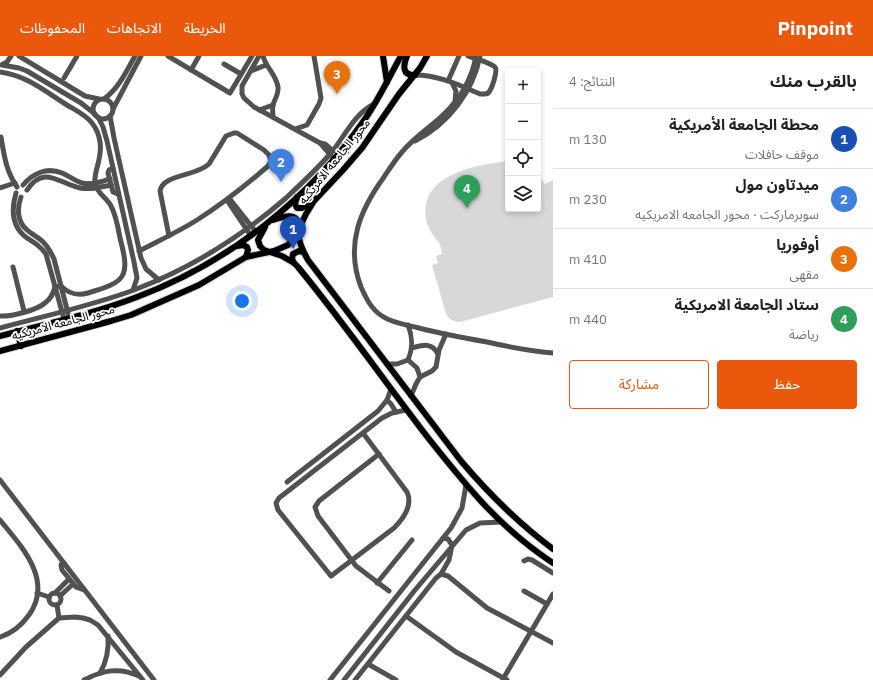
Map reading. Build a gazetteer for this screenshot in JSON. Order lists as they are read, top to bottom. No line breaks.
{"streets":{"main road":["محور الجامعه الامريكيه"]},"page":{"header":"Pinpoint","nav":["الخريطة","الاتجاهات","المحفوظات"],"heading":["بالقرب منك","النتائج: 4"],"pins":["3","2","4","1"],"map_buttons":["+","−"],"list":[{"mark":"1","name":"محطة الجامعة الأمريكية","note":"موقف حافلات","value":"130 m"},{"mark":"2","name":"ميدتاون مول","note":"سوبرماركت · محور الجامعه الامريكيه","value":"230 m"},{"mark":"3","name":"أوفوريا","note":"مقهى","value":"410 m"},{"mark":"4","name":"ستاد الجامعة الامريكية","note":"رياضة","value":"440 m"}],"buttons":["حفظ","مشاركة"]}}
